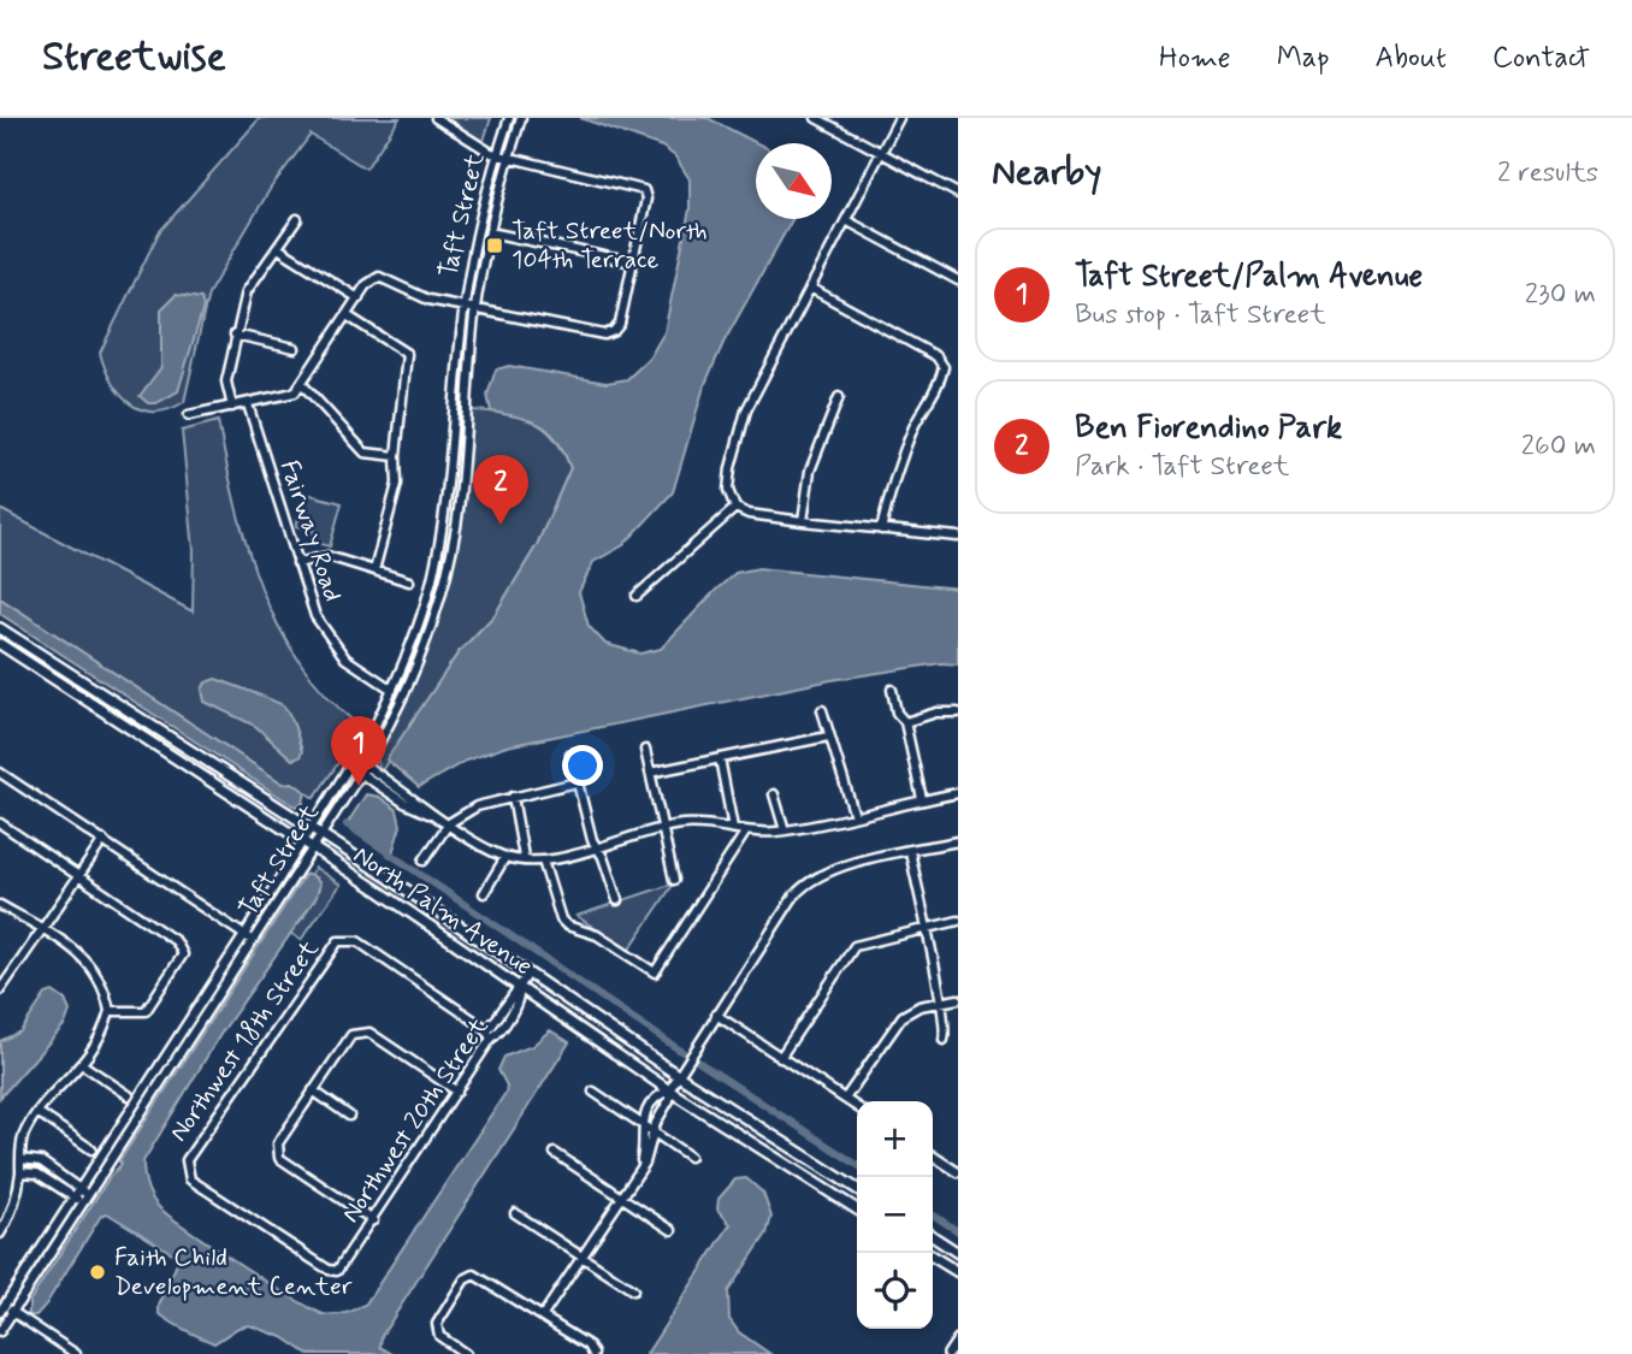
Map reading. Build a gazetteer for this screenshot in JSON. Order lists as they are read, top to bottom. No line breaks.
{"streets":{"main road":["North Palm Avenue"],"street":["Taft Street","Fairway Road","Northwest 18th Street","Northwest 20th Street"]},"crossings":[["Taft Street","Fairway Road"],["Taft Street","North Palm Avenue"],["North Palm Avenue","Northwest 20th Street"],["Northwest 18th Street","Northwest 20th Street"]],"places":{"transit":["Taft Street/North 104th Terrace"],"other":["Faith Child Development Center"]},"north":"bottom right","page":{"header":"Streetwise","nav":["Home","Map","About","Contact"],"heading":["Nearby","2 results"],"list":[{"mark":"1","name":"Taft Street/Palm Avenue","note":"Bus stop · Taft Street","value":"230 m"},{"mark":"2","name":"Ben Fiorendino Park","note":"Park · Taft Street","value":"260 m"}],"pins":["2","1"],"map_buttons":["+","−"]}}
